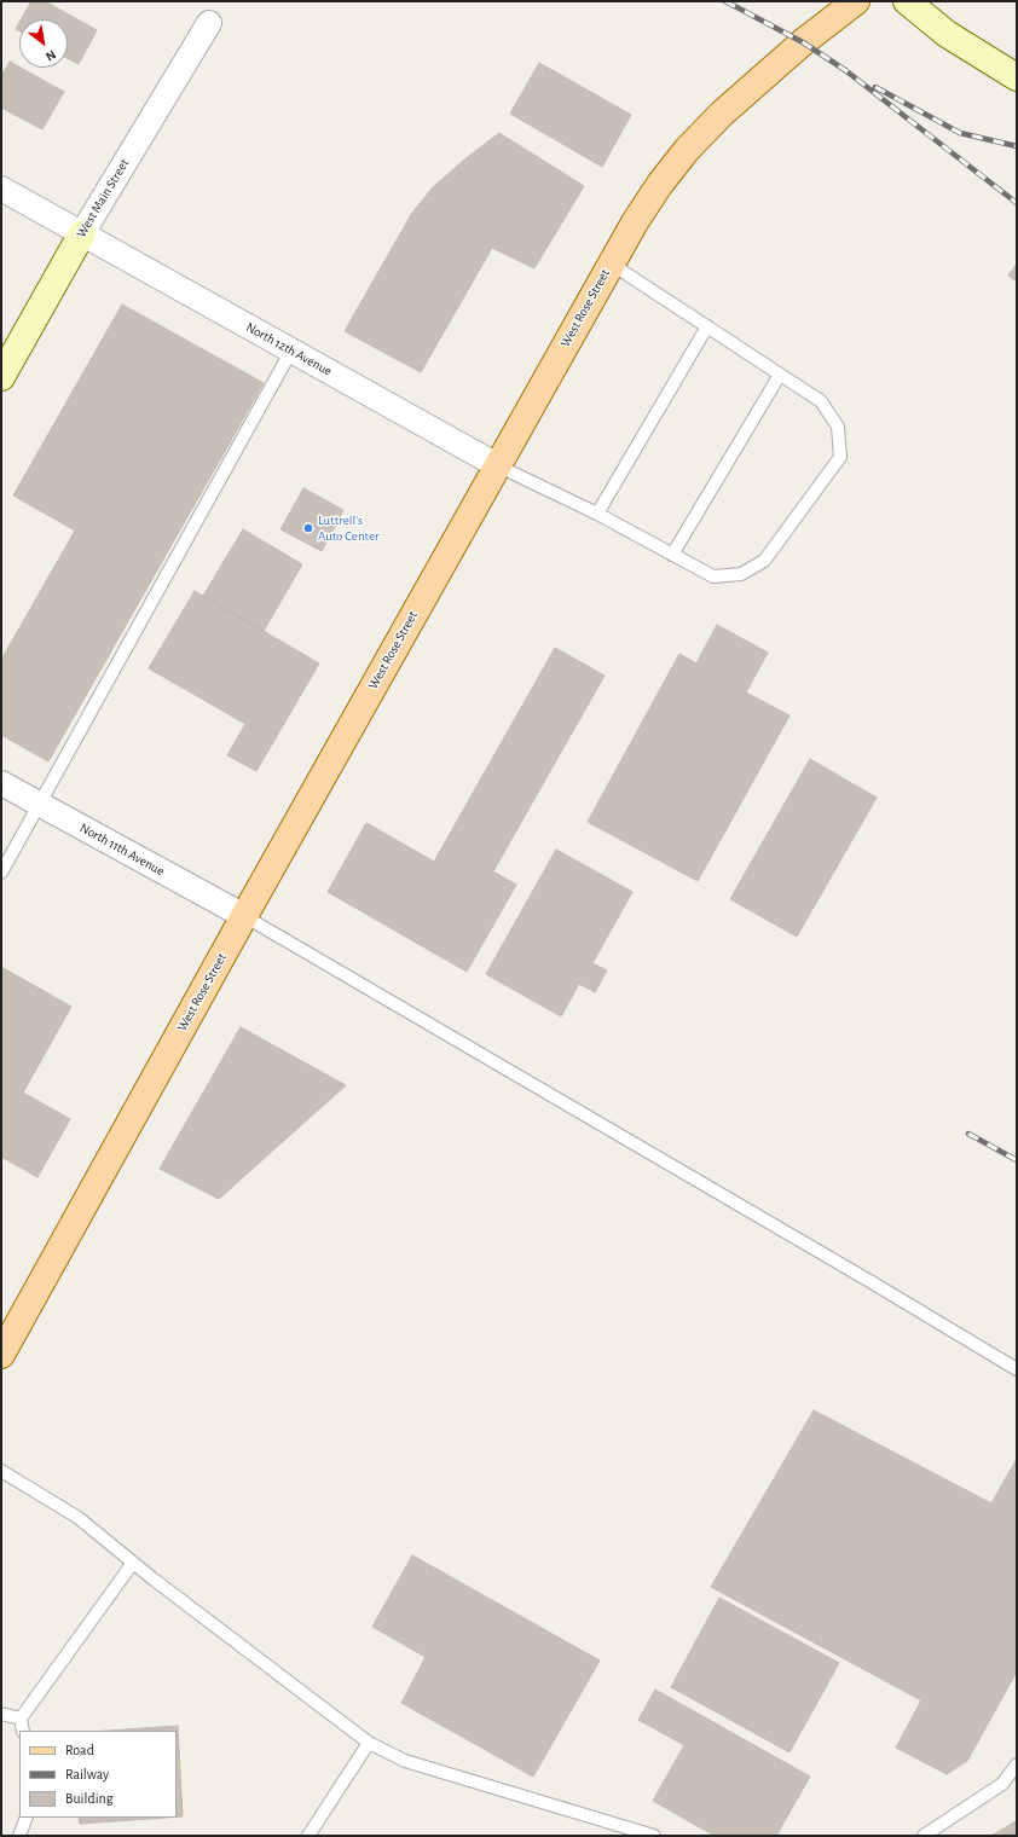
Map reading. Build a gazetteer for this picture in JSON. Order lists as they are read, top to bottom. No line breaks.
{"streets":{"main road":["West Rose Street"],"street":["West Main Street","North 12th Avenue","North 11th Avenue"]},"crossings":[["West Main Street","North 12th Avenue"],["West Rose Street","North 12th Avenue"],["West Rose Street","North 11th Avenue"]],"places":["Luttrell's Auto Center"],"legend":["Road","Railway","Building"],"north":"bottom right"}
